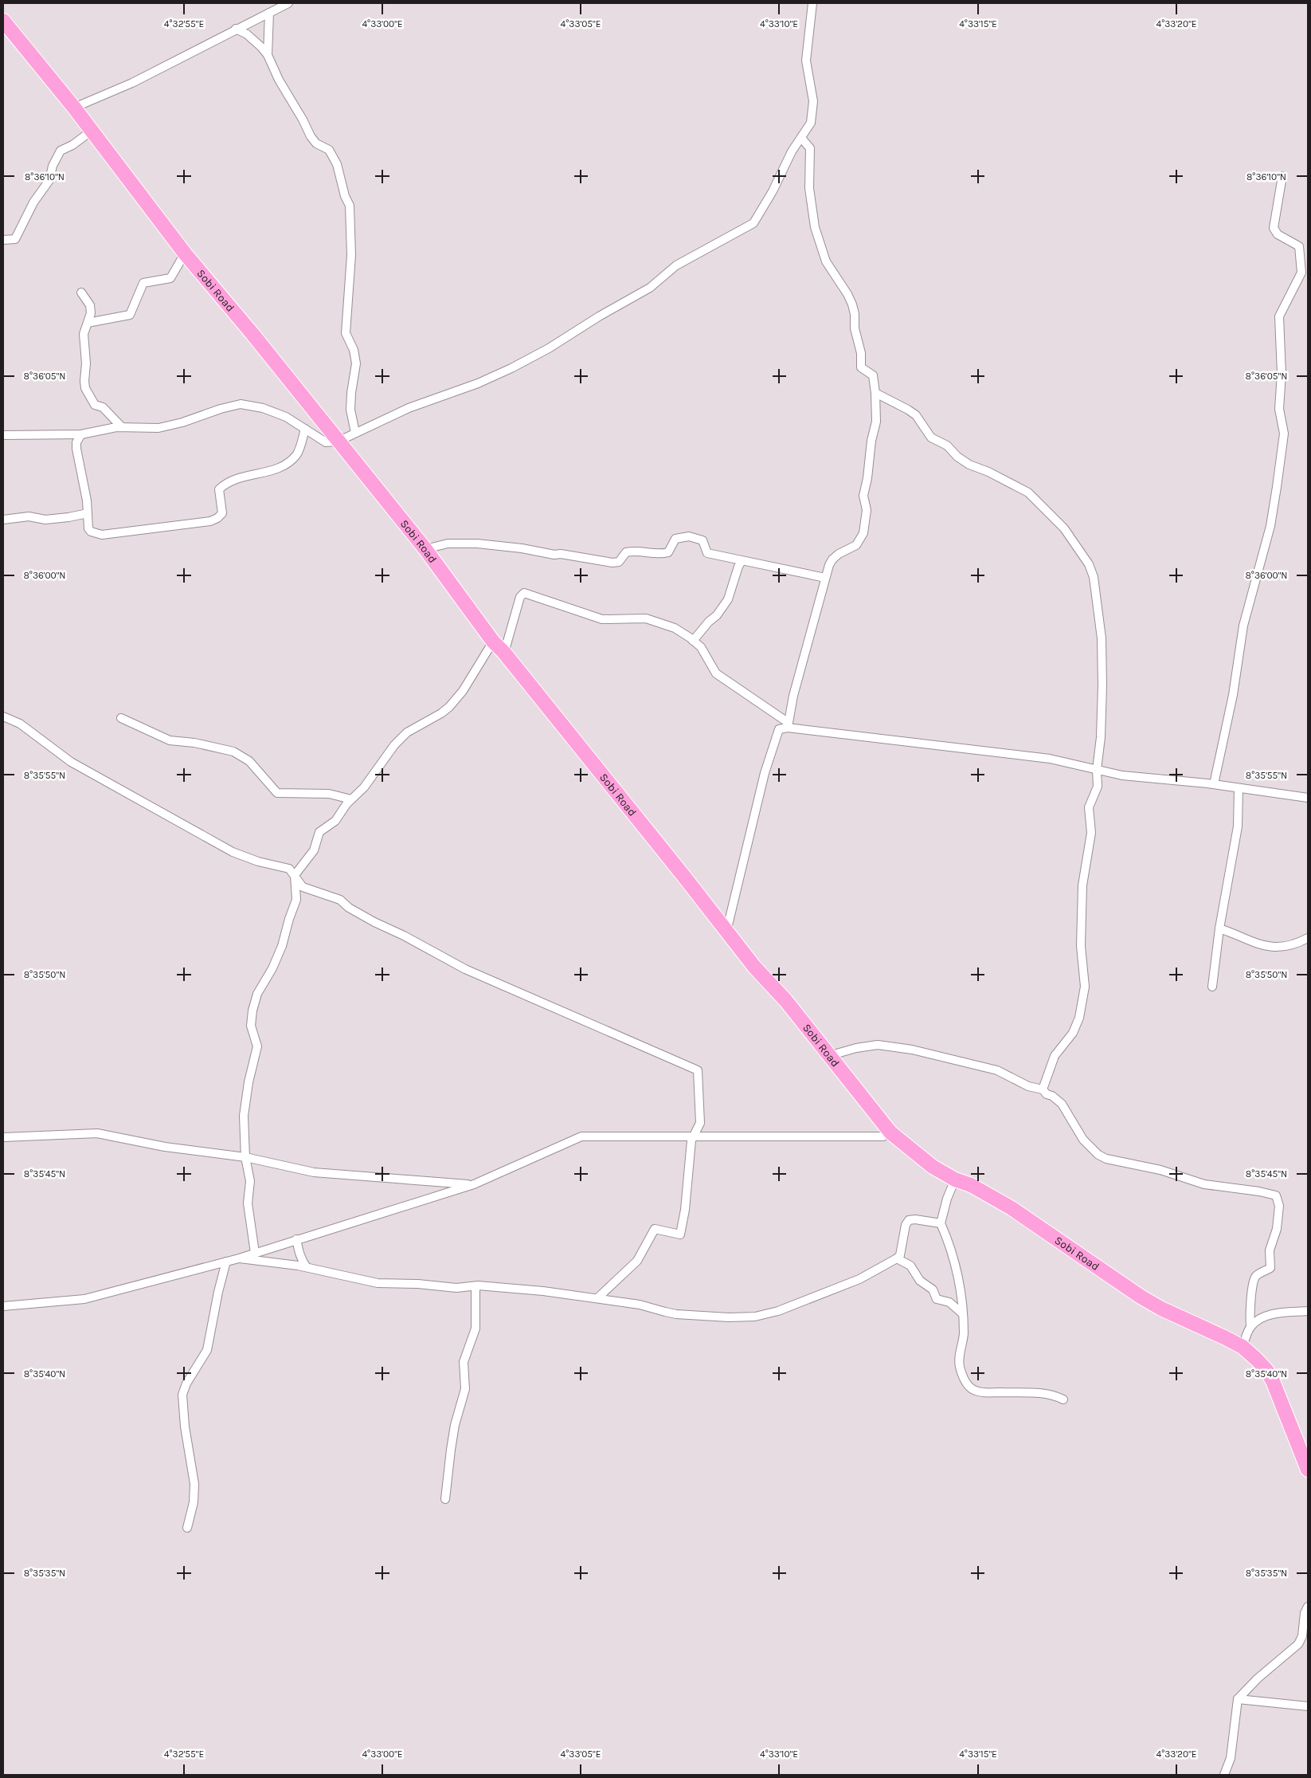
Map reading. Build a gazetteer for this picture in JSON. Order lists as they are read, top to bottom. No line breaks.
{"streets":{"highway":["Sobi Road"]},"coordinates":["4°32'55\"E","4°33'00\"E","4°33'05\"E","4°33'10\"E","4°33'15\"E","4°33'20\"E","8°36'10\"N","8°36'05\"N","8°36'00\"N","8°35'55\"N","8°35'50\"N","8°35'45\"N","8°35'40\"N","8°35'35\"N"]}
